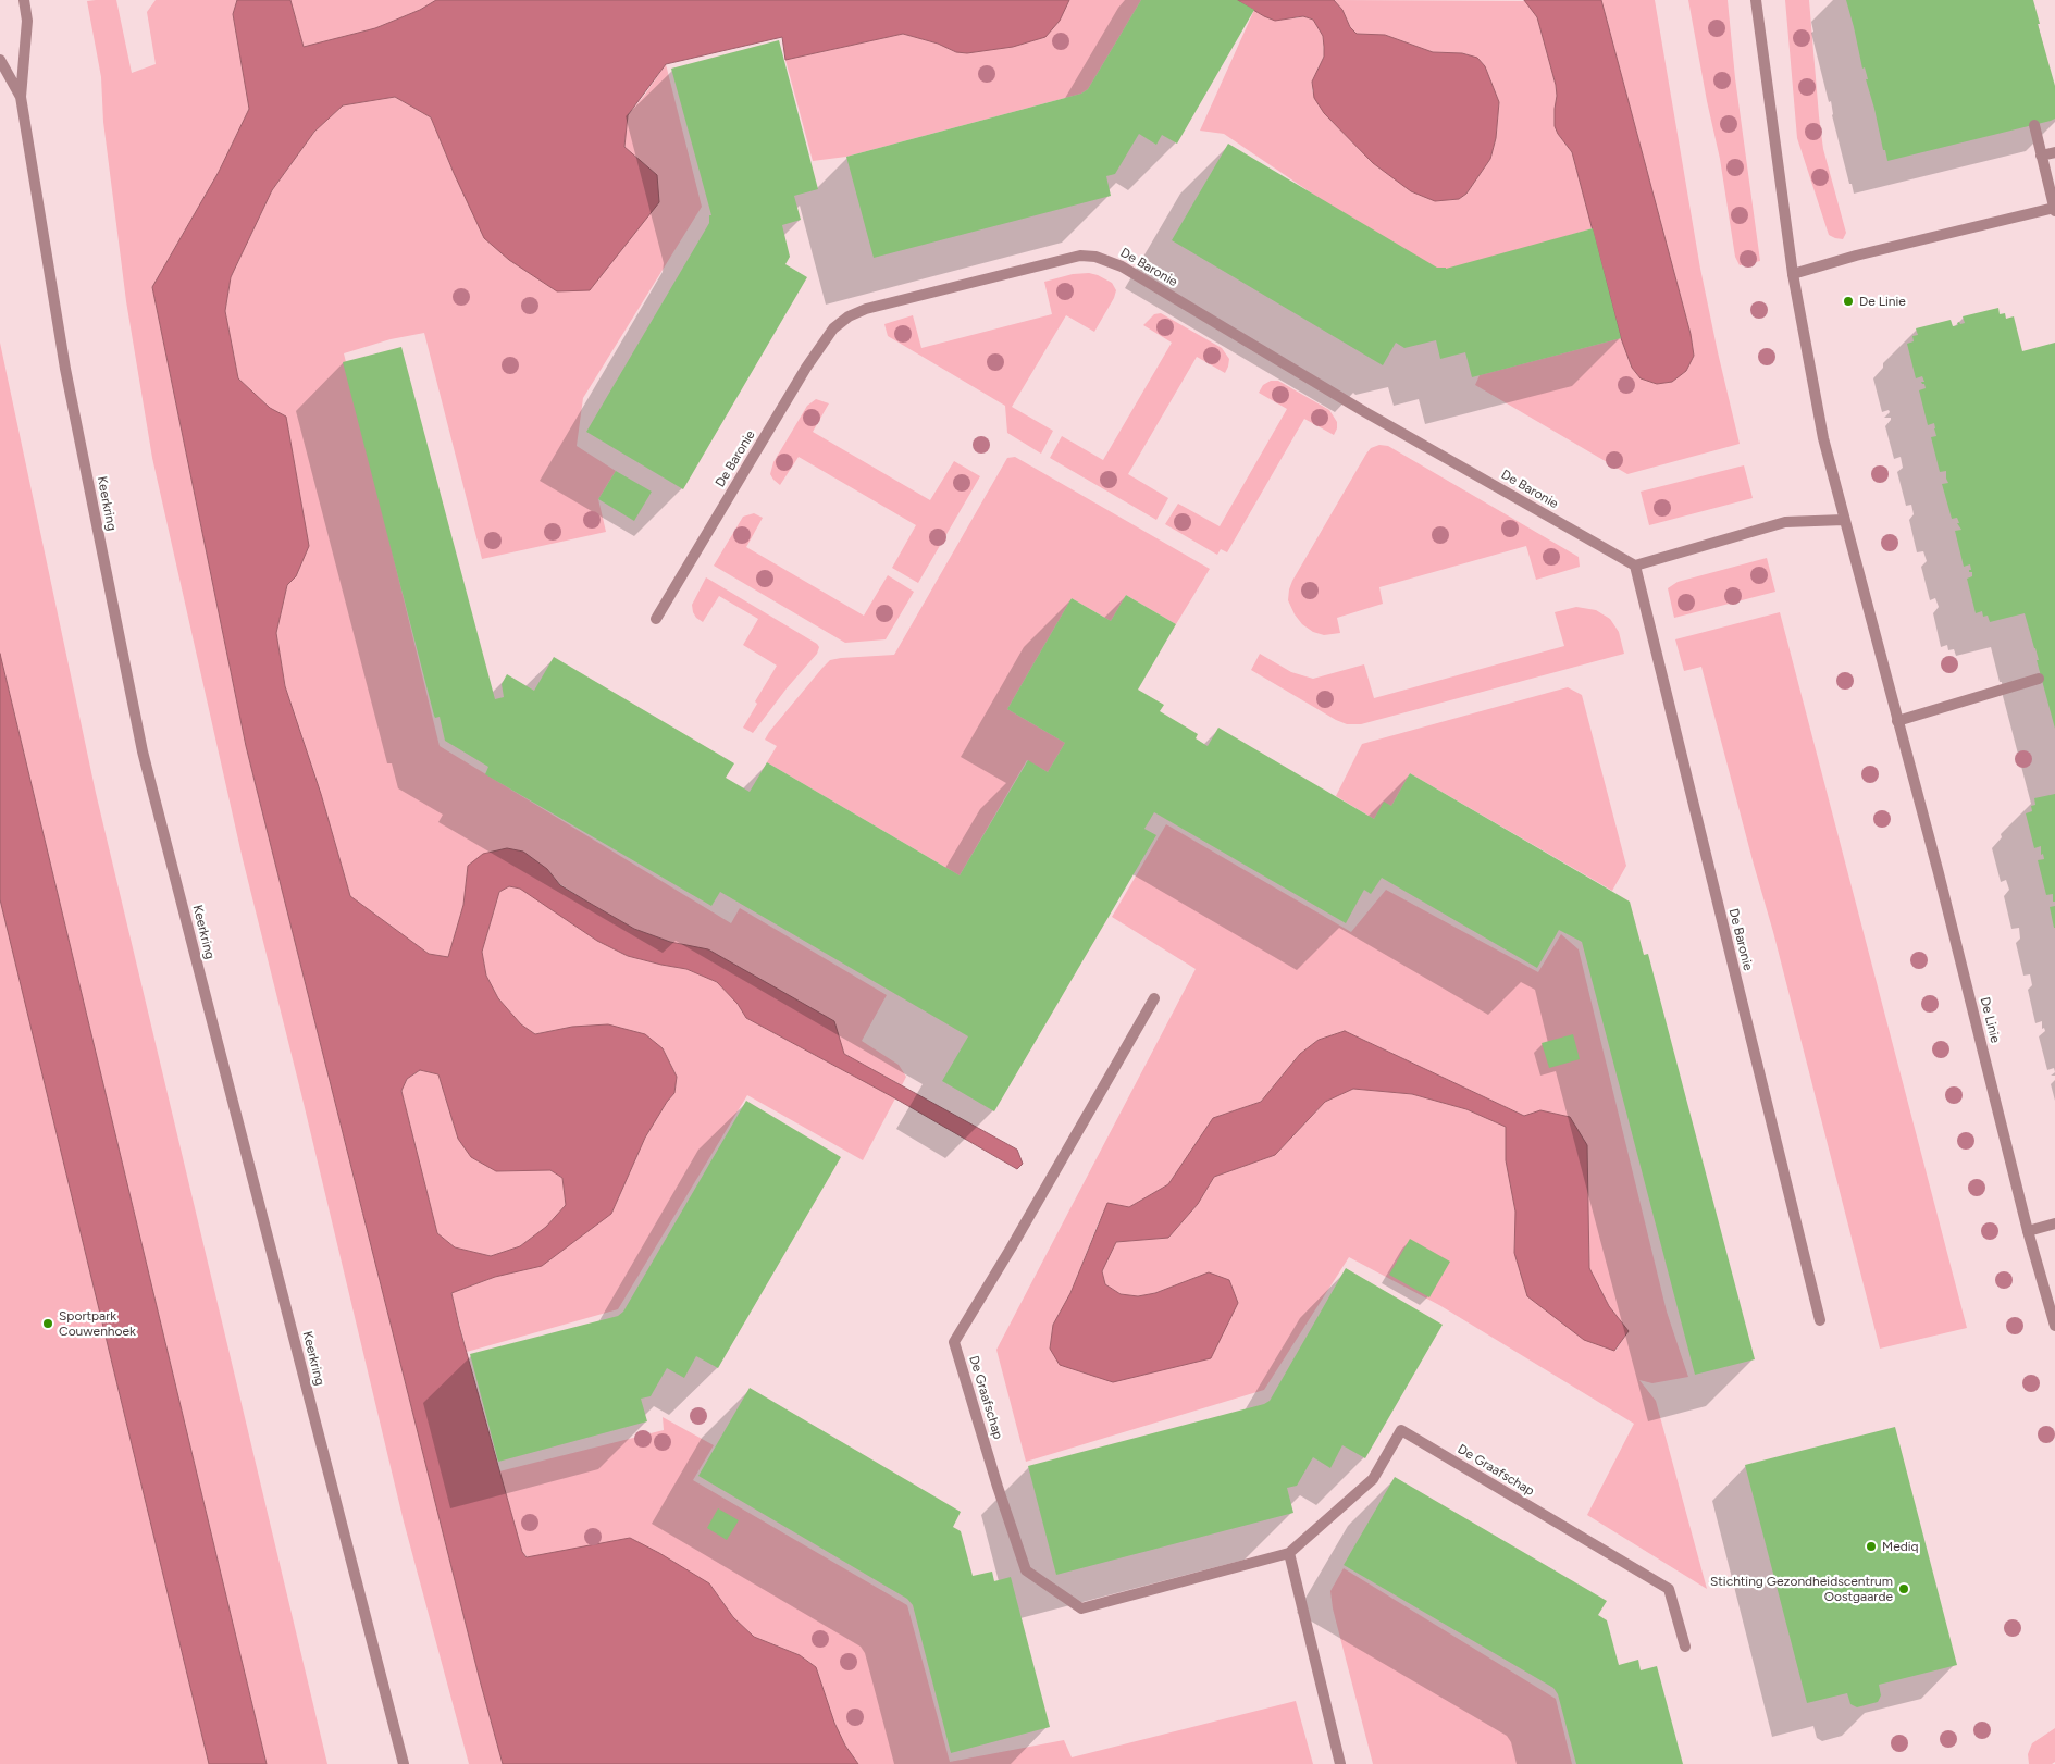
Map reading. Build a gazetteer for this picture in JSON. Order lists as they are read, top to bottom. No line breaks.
{"streets":{"street":["De Baronie","Keerkring","De Linie","De Graafschap"]},"places":["De Linie","Sportpark Couwenhoek","Mediq","Stichting Gezondheidscentrum Oostgaarde"]}
